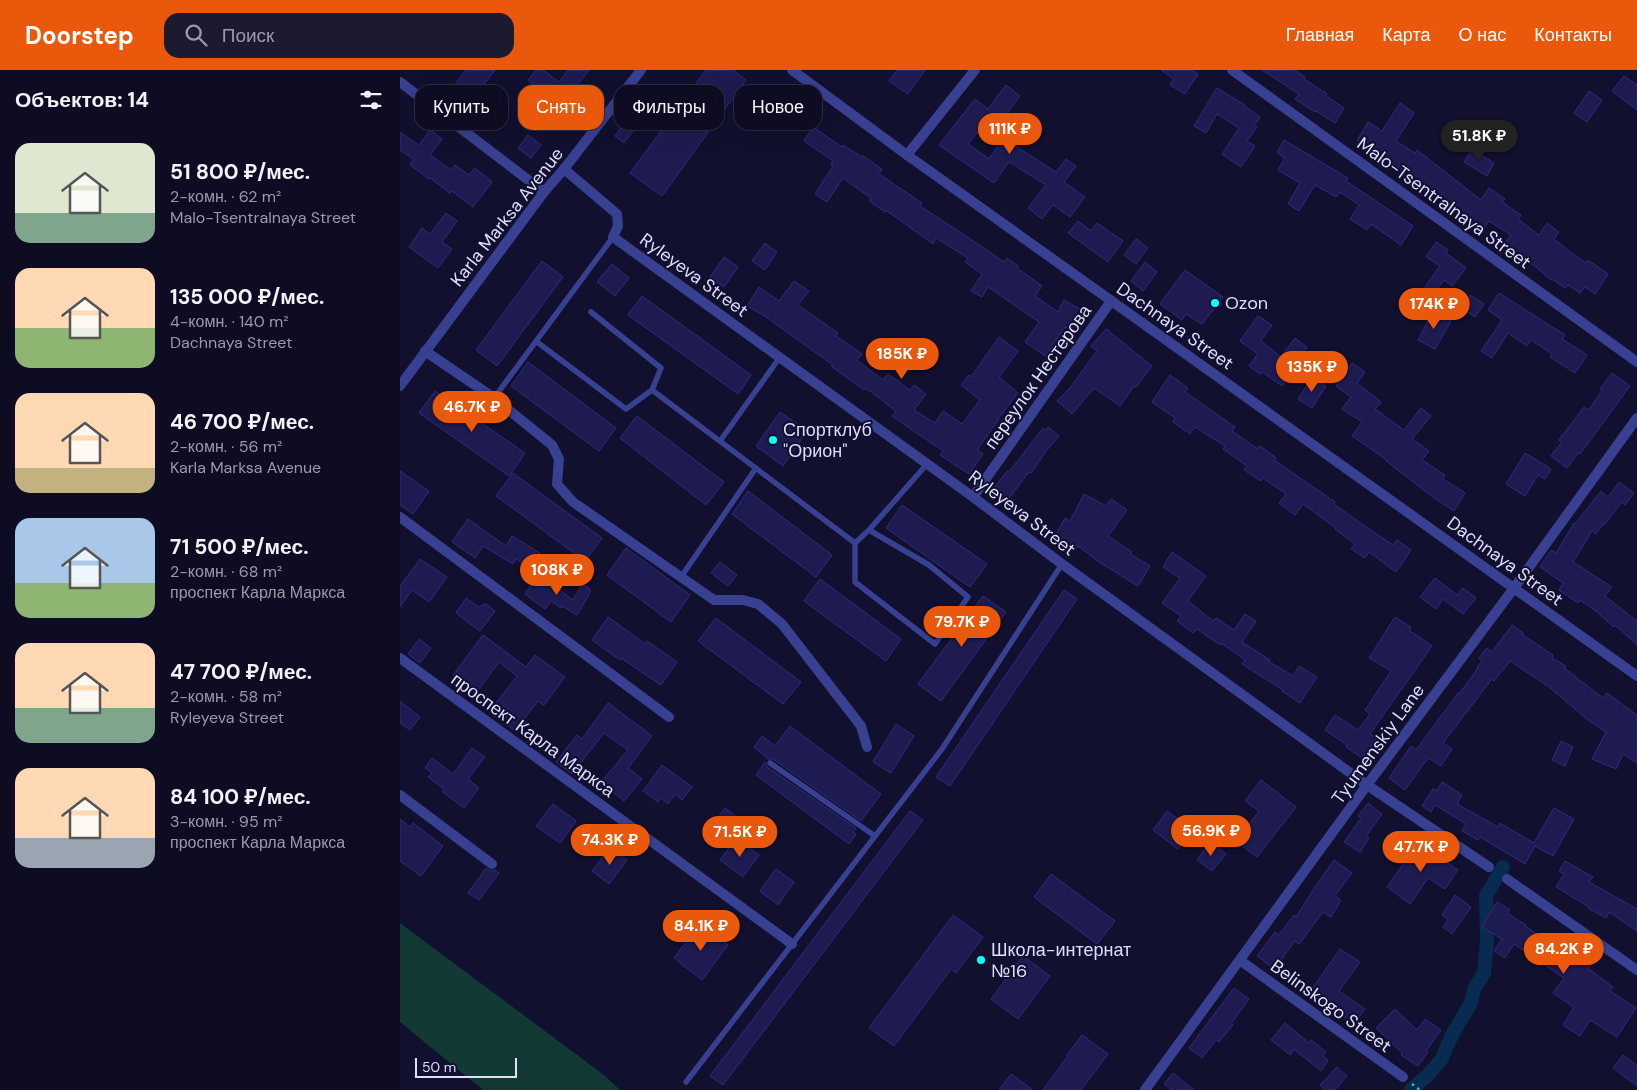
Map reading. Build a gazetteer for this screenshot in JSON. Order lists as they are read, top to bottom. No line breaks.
{"streets":{"street":["Malo-Tsentralnaya Street","Karla Marksa Avenue","Ryleyeva Street","Dachnaya Street","переулок Нестерова","проспект Карла Маркса","Tyumenskiy Lane","Belinskogo Street"]},"crossings":[["Karla Marksa Avenue","Ryleyeva Street"],["Ryleyeva Street","переулок Нестерова"],["Ryleyeva Street","Tyumenskiy Lane"],["Dachnaya Street","переулок Нестерова"],["Dachnaya Street","Tyumenskiy Lane"],["Tyumenskiy Lane","Belinskogo Street"]],"places":["Ozon","Спортклуб \"Орион\"","Школа-интернат №16"],"scale_bar":"50 m","page":{"header":"Doorstep","search":"Поиск","nav":["Главная","Карта","О нас","Контакты"],"heading":"Объектов: 14","chip":["Купить","Снять","Фильтры","Новое"],"price":["111K ₽","51.8K ₽","174K ₽","185K ₽","135K ₽","46.7K ₽","108K ₽","79.7K ₽","56.9K ₽","71.5K ₽","74.3K ₽","47.7K ₽","84.1K ₽","84.2K ₽"],"list":[{"name":"51 800 ₽/мес.","note":"2-комн. · 62 m² · Malo-Tsentralnaya Street"},{"name":"135 000 ₽/мес.","note":"4-комн. · 140 m² · Dachnaya Street"},{"name":"46 700 ₽/мес.","note":"2-комн. · 56 m² · Karla Marksa Avenue"},{"name":"71 500 ₽/мес.","note":"2-комн. · 68 m² · проспект Карла Маркса"},{"name":"47 700 ₽/мес.","note":"2-комн. · 58 m² · Ryleyeva Street"},{"name":"84 100 ₽/мес.","note":"3-комн. · 95 m² · проспект Карла Маркса"}],"scale":"50 m"}}
